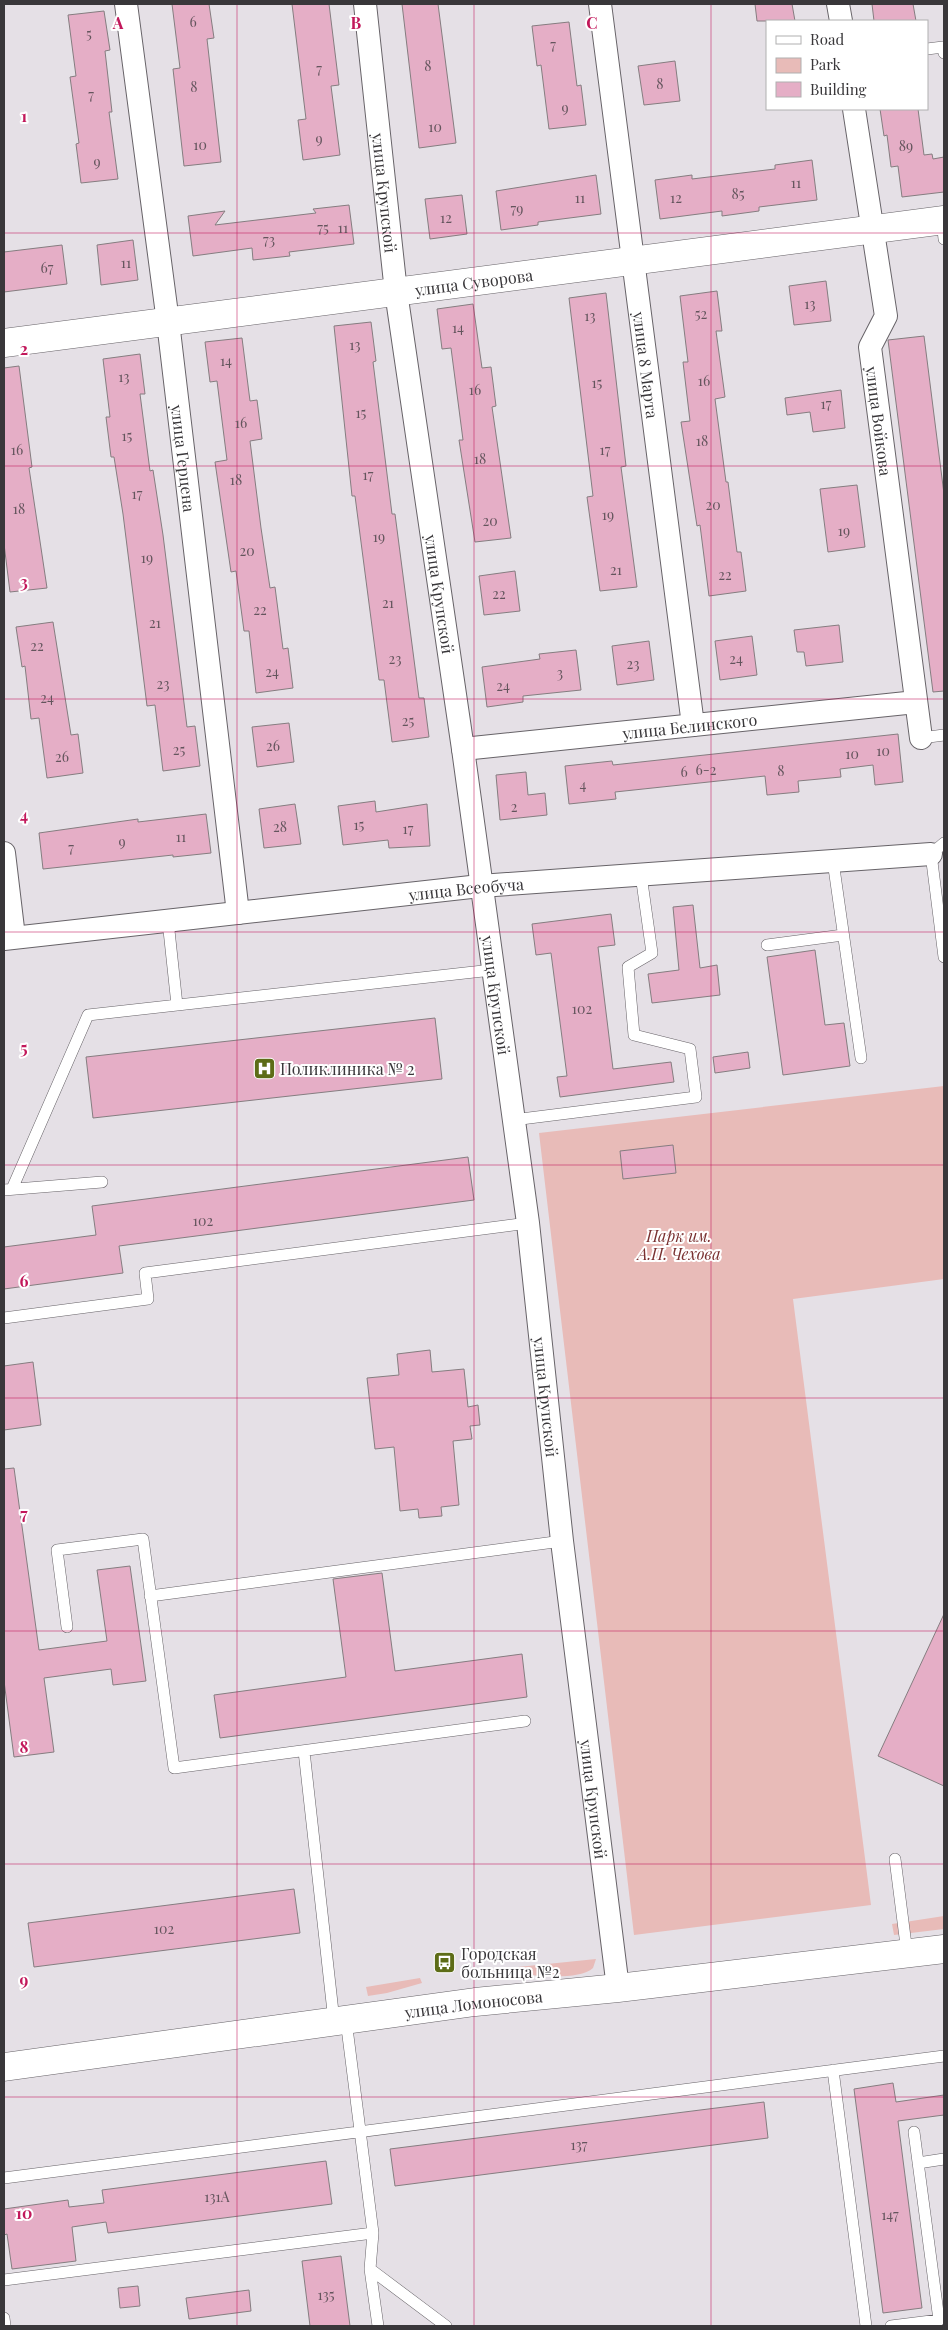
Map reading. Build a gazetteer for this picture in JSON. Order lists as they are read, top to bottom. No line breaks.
{"streets":{"street":["улица Крупской","улица Суворова","улица 8 Марта","улица Войкова","улица Герцена","улица Белинского","улица Всеобуча","улица Ломоносова"]},"crossings":[["улица Крупской","улица Суворова"],["улица Крупской","улица Белинского"],["улица Крупской","улица Всеобуча"],["улица Крупской","улица Ломоносова"],["улица Суворова","улица 8 Марта"],["улица Суворова","улица Войкова"],["улица Суворова","улица Герцена"],["улица 8 Марта","улица Белинского"],["улица Войкова","улица Белинского"],["улица Герцена","улица Всеобуча"]],"parks":["Парк им. А.П. Чехова"],"places":{"hospital":["Поликлиника № 2"],"bus stop":["Городская больница №2"]},"house_numbers":["6","5","7","8","7","8","8","7","9","10","9","10","89","9","11","85","11","12","79","12","75","11","73","11","67","13","52","13","14","13","14","13","16","15","16","17","15","16","15","18","16","17","18","17","18","17","20","18","19","20","19","19","20","19","21","22","22","21","22","21","22","23","24","23","24","3","23","24","24","25","26","25","10","10","26","6-2","8","6","4","2","15","28","17","11","9","7","102","102","102","137","131А","147","135"],"legend":["Road","Park","Building"],"grid":{"columns":["A","B","C"],"rows":["1","2","3","4","5","6","7","8","9","10"]}}
